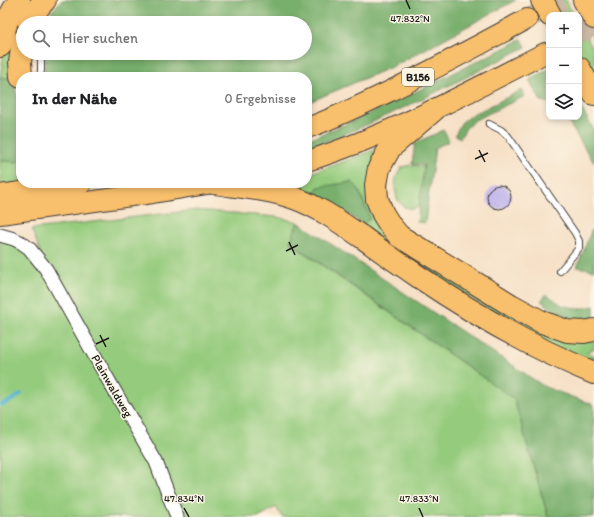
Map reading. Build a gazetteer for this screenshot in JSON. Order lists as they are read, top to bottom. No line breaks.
{"streets":{"main road":["B156"],"street":["Plainwaldweg"]},"page":{"map_buttons":["+","−"],"search":"Hier suchen","heading":["In der Nähe","0 Ergebnisse"]},"coordinates":["47.832°N","47.834°N","47.833°N"]}
